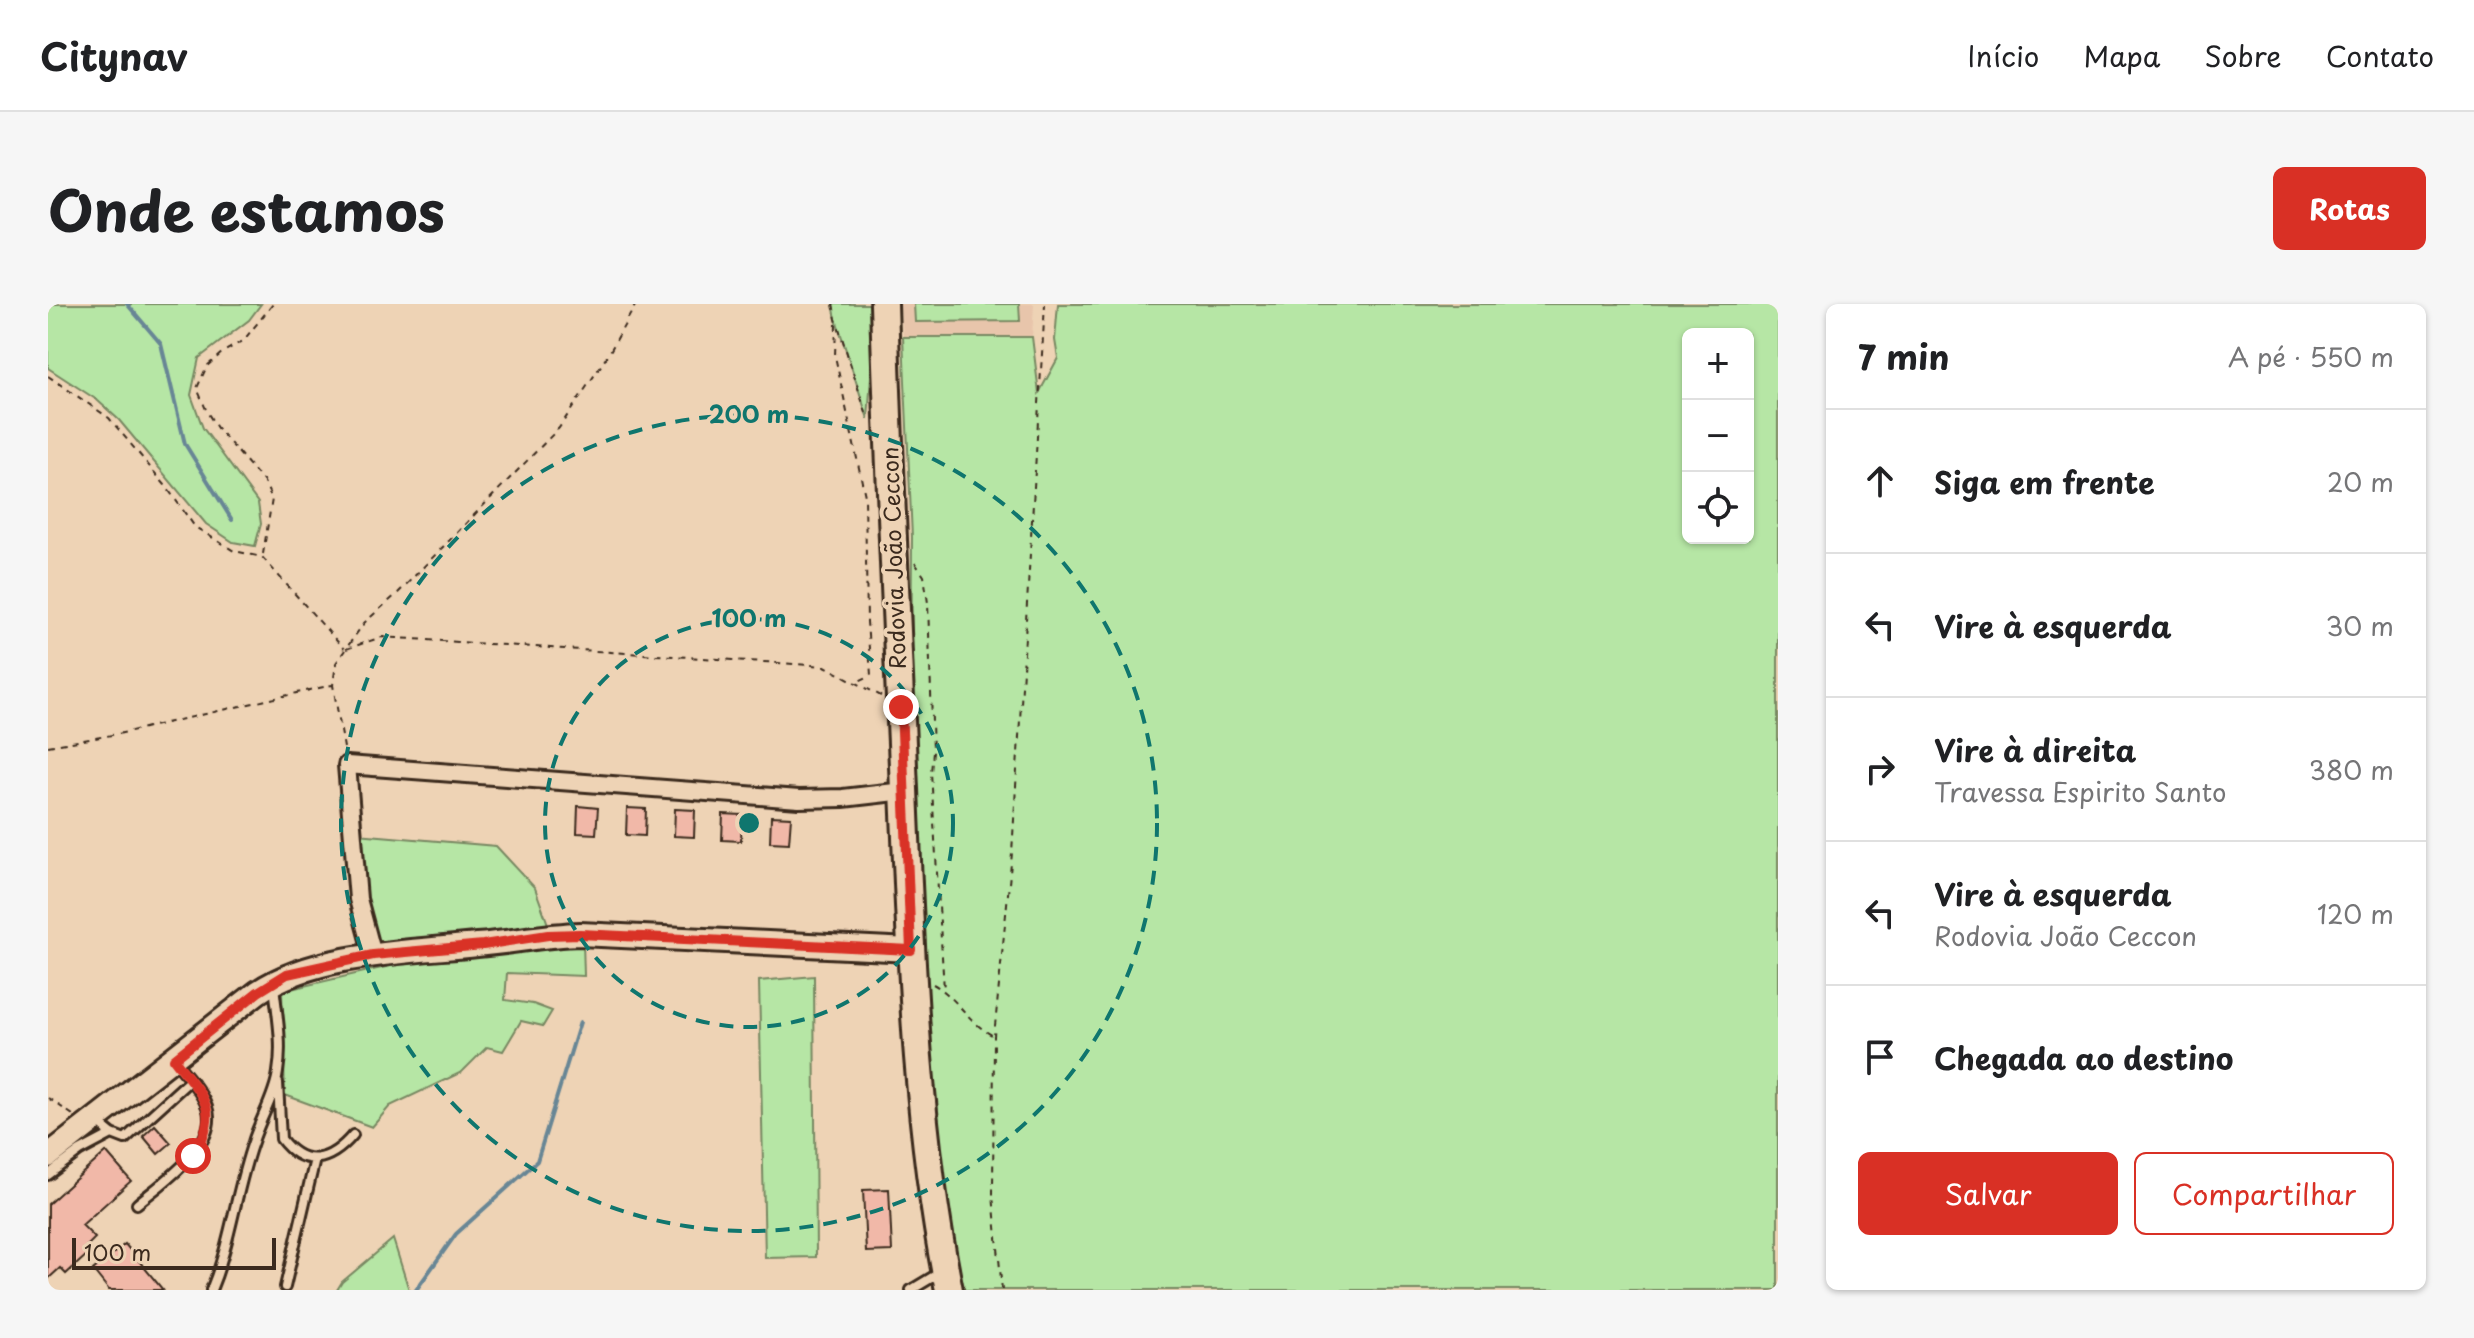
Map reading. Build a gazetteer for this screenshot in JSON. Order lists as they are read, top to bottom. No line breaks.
{"streets":{"main road":["Rodovia João Ceccon"]},"scale_bar":"100 m","page":{"header":"Citynav","nav":["Início","Mapa","Sobre","Contato"],"title":"Onde estamos","buttons":["Rotas",["Salvar","Compartilhar"]],"heading":["7 min","A pé · 550 m"],"map_buttons":["+","−"],"list":[["Siga em frente","20 m"],["Vire à esquerda","30 m"],["Vire à direita","Travessa Espirito Santo","380 m"],["Vire à esquerda","Rodovia João Ceccon","120 m"],"Chegada ao destino"],"scale":"100 m"},"rings":["200 m","100 m"]}
